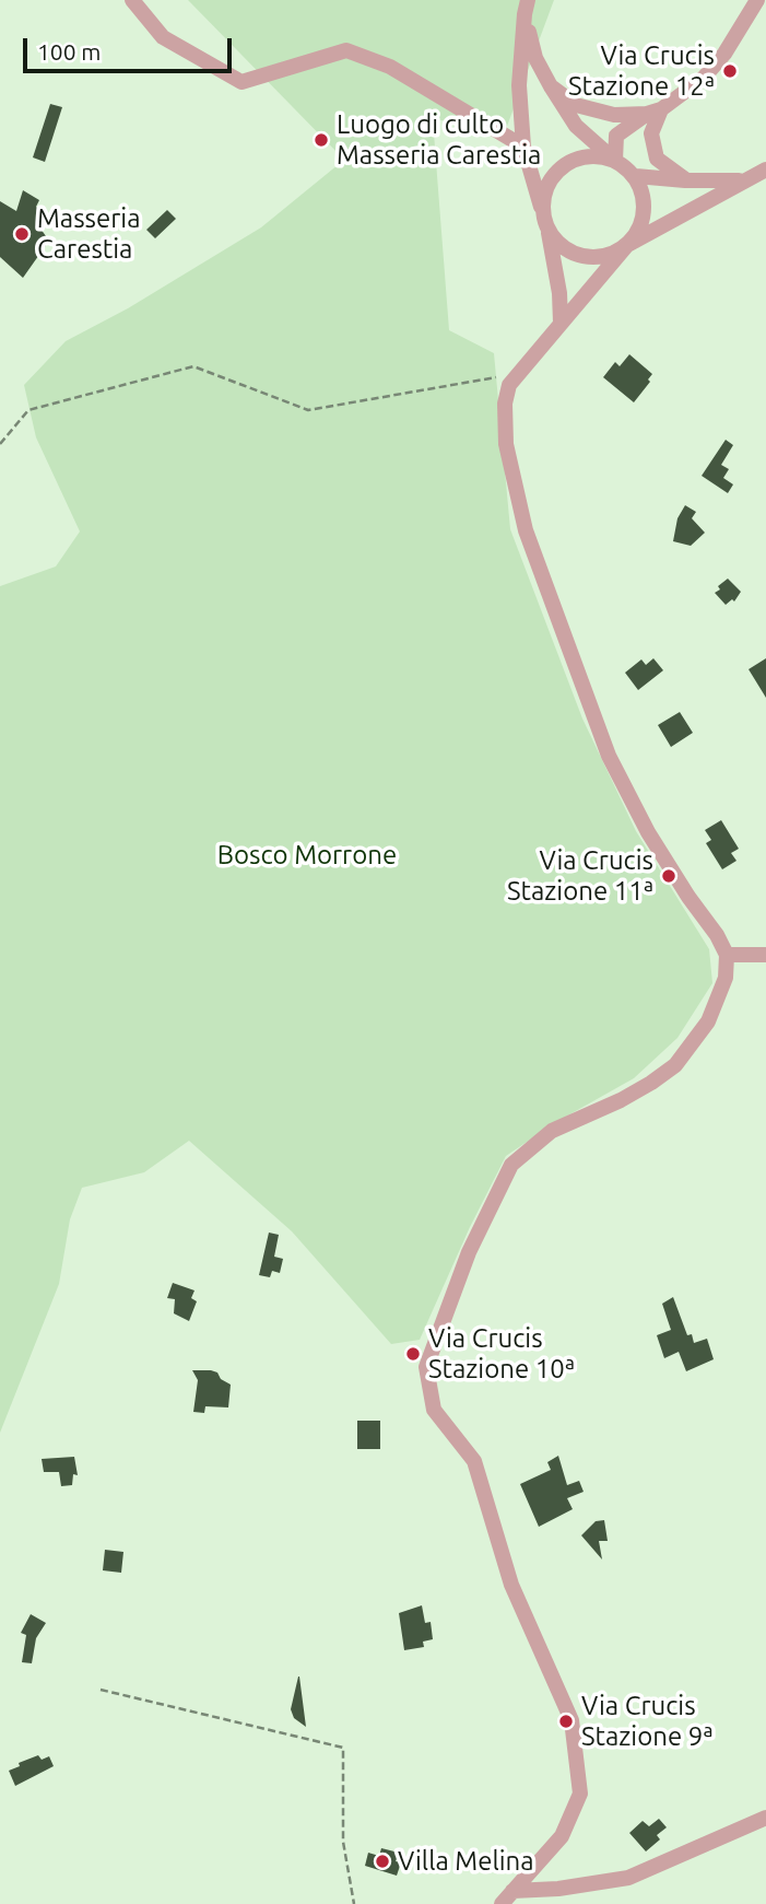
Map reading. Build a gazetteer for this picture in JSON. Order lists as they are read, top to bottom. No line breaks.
{"parks":["Bosco Morrone"],"places":["Via Crucis Stazione 12ª","Luogo di culto Masseria Carestia","Masseria Carestia","Via Crucis Stazione 11ª","Via Crucis Stazione 10ª","Via Crucis Stazione 9ª","Villa Melina"],"scale_bar":"100 m"}
